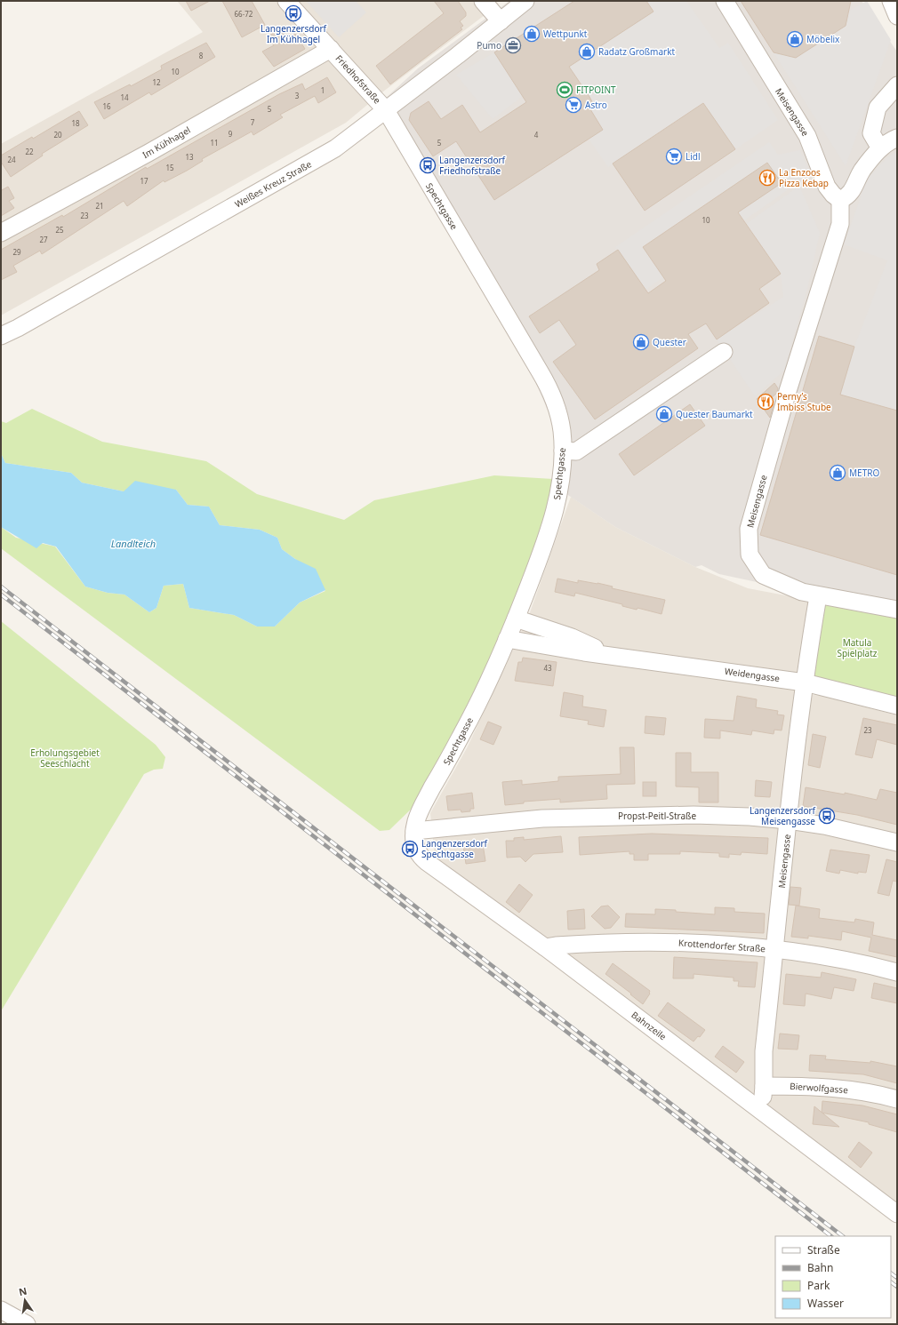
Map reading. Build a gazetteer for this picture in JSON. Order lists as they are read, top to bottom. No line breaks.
{"streets":{"street":["Friedhofstraße","Meisengasse","Im Kühhagel","Weißes Kreuz Straße","Spechtgasse","Weidengasse","Propst-Peitl-Straße","Krottendorfer Straße","Bahnzeile","Bierwolfgasse"]},"crossings":[["Friedhofstraße","Im Kühhagel"],["Friedhofstraße","Weißes Kreuz Straße"],["Friedhofstraße","Spechtgasse"],["Meisengasse","Weidengasse"],["Meisengasse","Propst-Peitl-Straße"],["Meisengasse","Krottendorfer Straße"],["Meisengasse","Bierwolfgasse"],["Weißes Kreuz Straße","Spechtgasse"],["Spechtgasse","Weidengasse"],["Spechtgasse","Propst-Peitl-Straße"],["Spechtgasse","Bahnzeile"],["Propst-Peitl-Straße","Bahnzeile"],["Krottendorfer Straße","Bahnzeile"]],"water":["Landlteich"],"parks":["Matula Spielplatz","Erholungsgebiet Seeschlacht"],"places":{"bus stop":["Langenzersdorf Im Kühhagel","Langenzersdorf Friedhofstraße","Langenzersdorf Meisengasse","Langenzersdorf Spechtgasse"],"shop":["Wettpunkt","Möbelix","Radatz Großmarkt","Quester","Quester Baumarkt","METRO"],"office":["Pumo"],"sports":["FITPOINT"],"supermarket":["Astro","Lidl"],"restaurant":["La Enzoos Pizza Kebap","Perny’s Imbiss Stube"]},"house_numbers":["66-72","8","10","12","1","3","14","16","5","7","18","9","20","4","11","5","22","13","24","15","17","21","23","10","25","27","29","43","23"],"legend":["Straße","Bahn","Park","Wasser"],"north":"top"}
